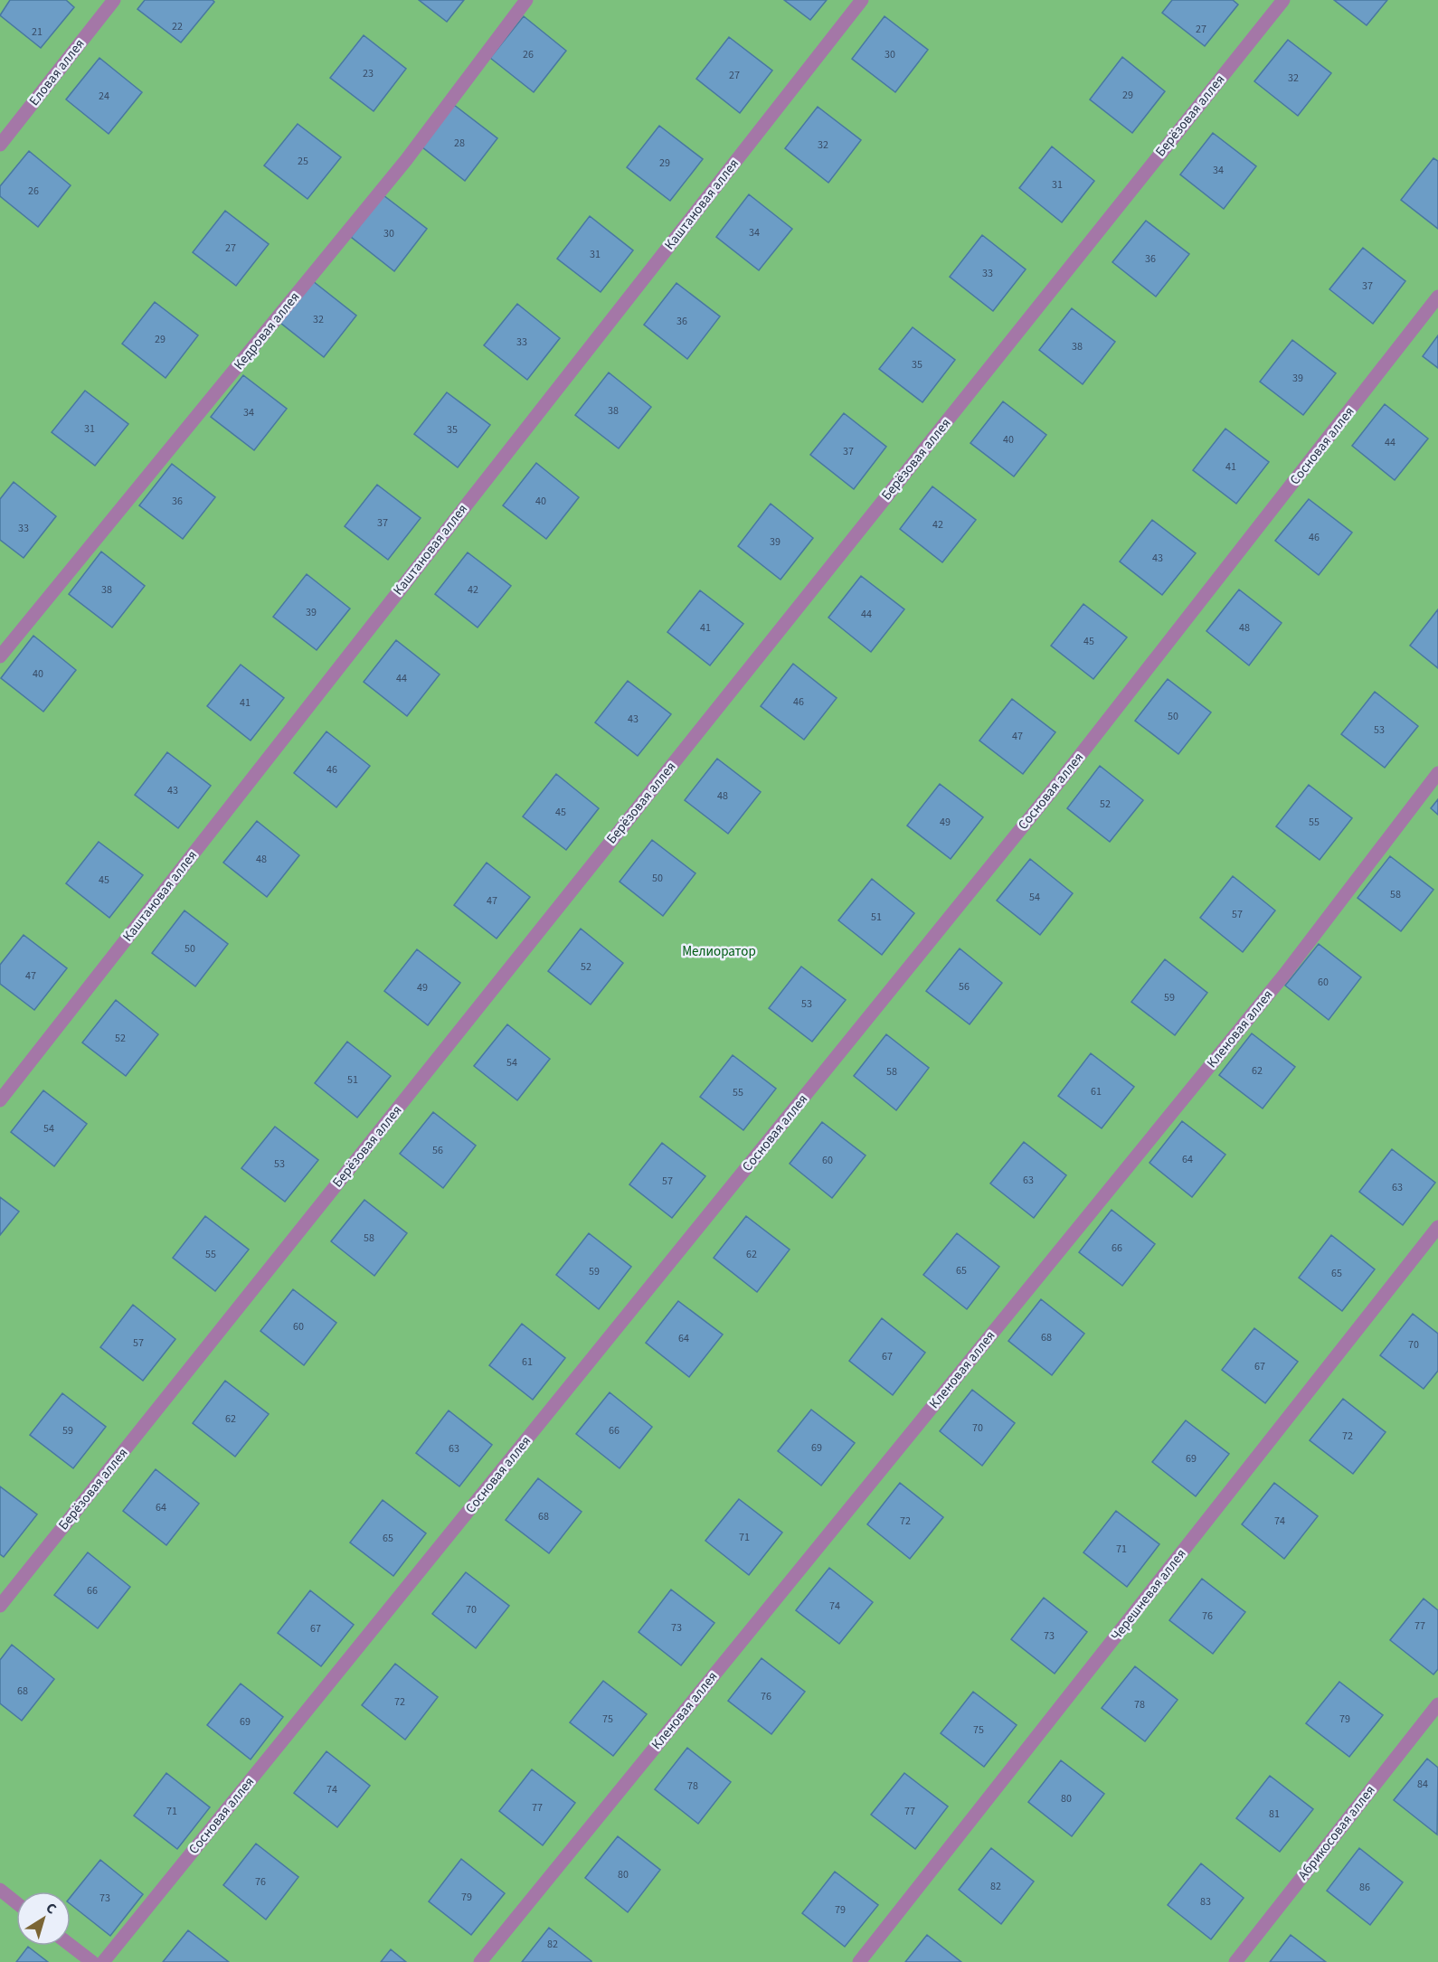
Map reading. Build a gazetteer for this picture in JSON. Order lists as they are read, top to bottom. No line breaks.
{"streets":{"street":["Еловая аллея","Берёзовая аллея","Каштановая аллея","Кедровая аллея","Сосновая аллея","Кленовая аллея","Черешневая аллея","Абрикосовая аллея"]},"parks":["Мелиоратор"],"house_numbers":["22","27","21","26","30","23","27","32","29","24","28","32","25","29","34","31","26","34","30","27","31","36","33","37","32","36","29","33","38","35","39","38","34","31","35","40","44","37","41","36","40","37","42","33","46","39","43","38","42","39","44","41","48","45","40","44","46","41","50","43","53","47","46","43","48","52","45","49","55","48","50","45","58","54","47","57","51","50","52","47","60","56","49","59","53","52","54","62","58","51","61","55","54","56","64","60","53","63","57","63","58","66","55","62","65","59","65","60","68","64","57","70","67","61","67","62","70","59","66","72","69","63","69","64","68","72","74","71","65","71","66","74","70","76","77","73","67","73","68","76","72","78","75","79","69","75","84","78","74","80","77","71","77","81","80","76","82","86","79","73","83","79","82"],"north":"top right"}
